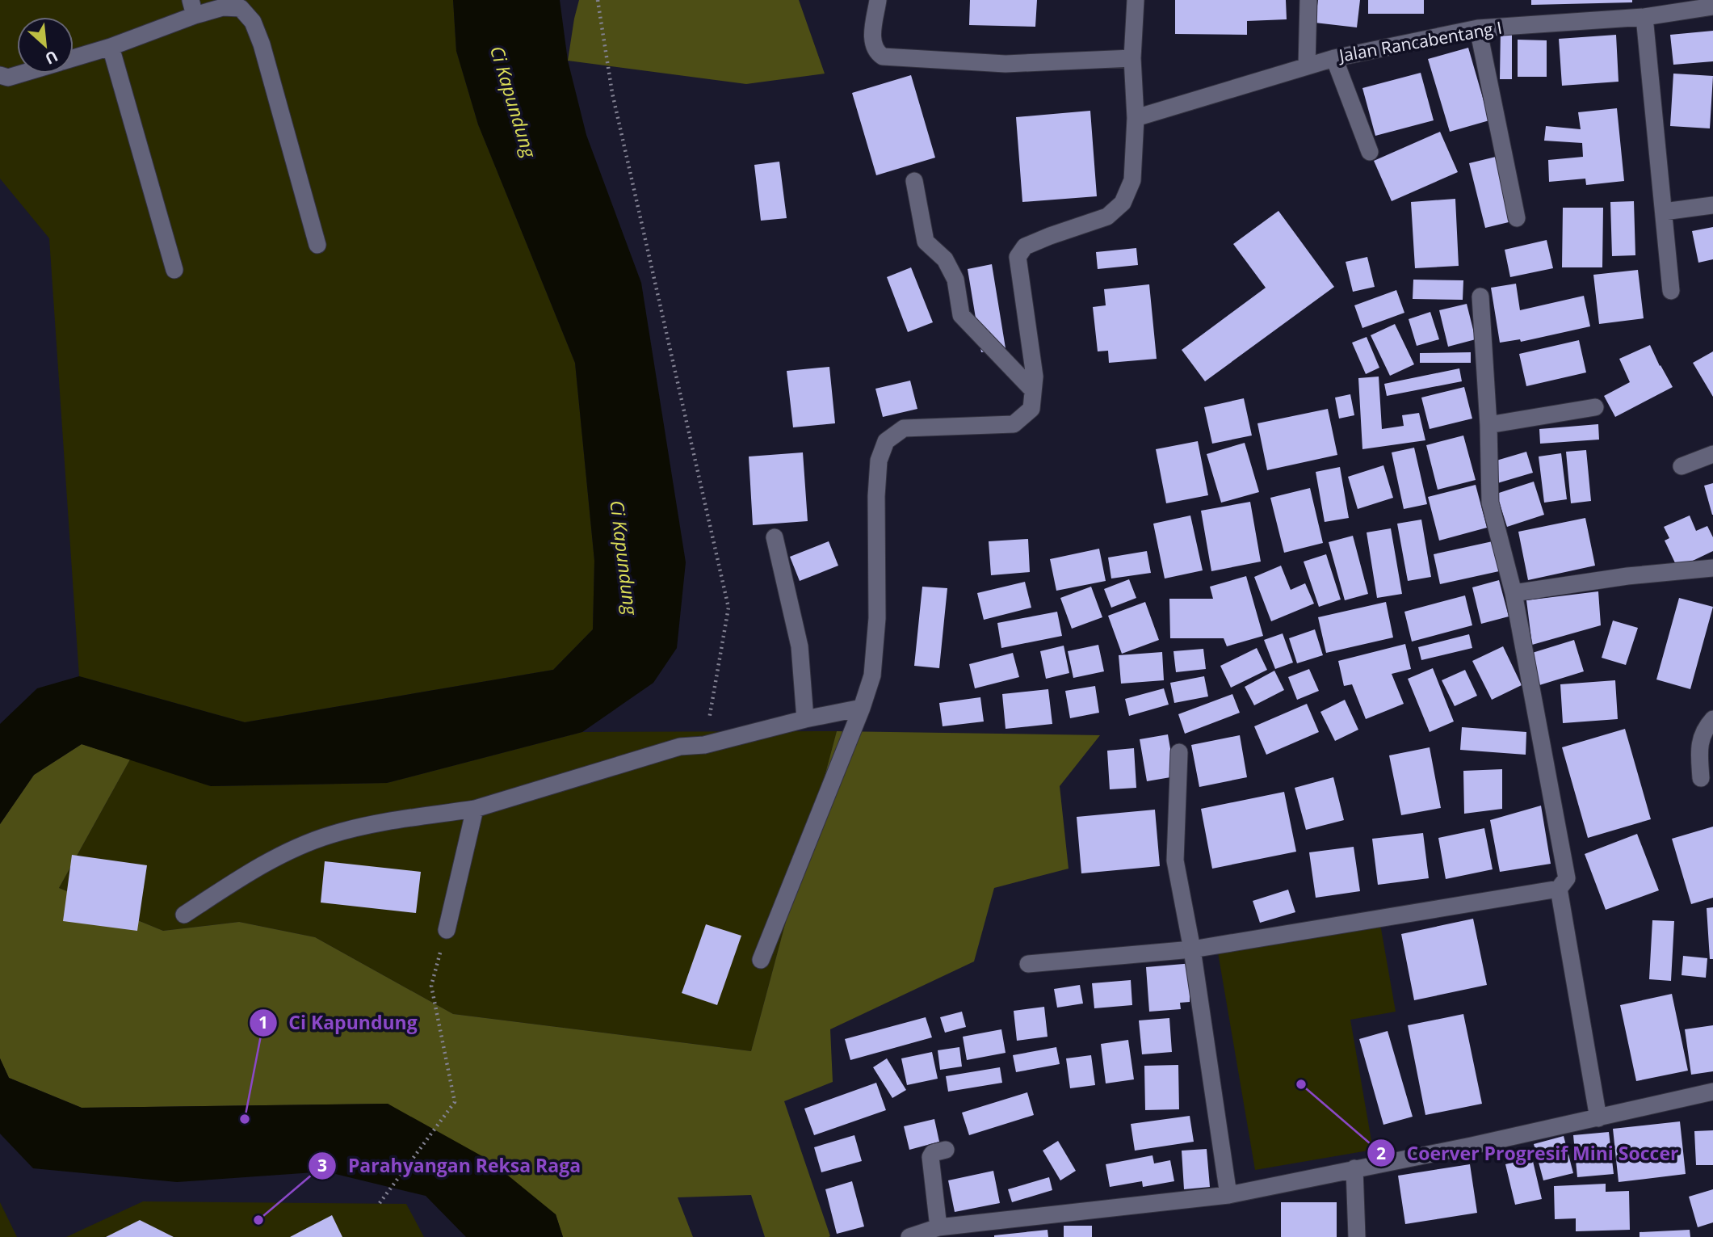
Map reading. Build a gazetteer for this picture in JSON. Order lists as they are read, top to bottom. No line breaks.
{"streets":{"street":["Jalan Rancabentang I"]},"water":["Ci Kapundung"],"places":["Coerver Progresif Mini Soccer","Ci Kapundung","Parahyangan Reksa Raga"],"north":"bottom right"}
